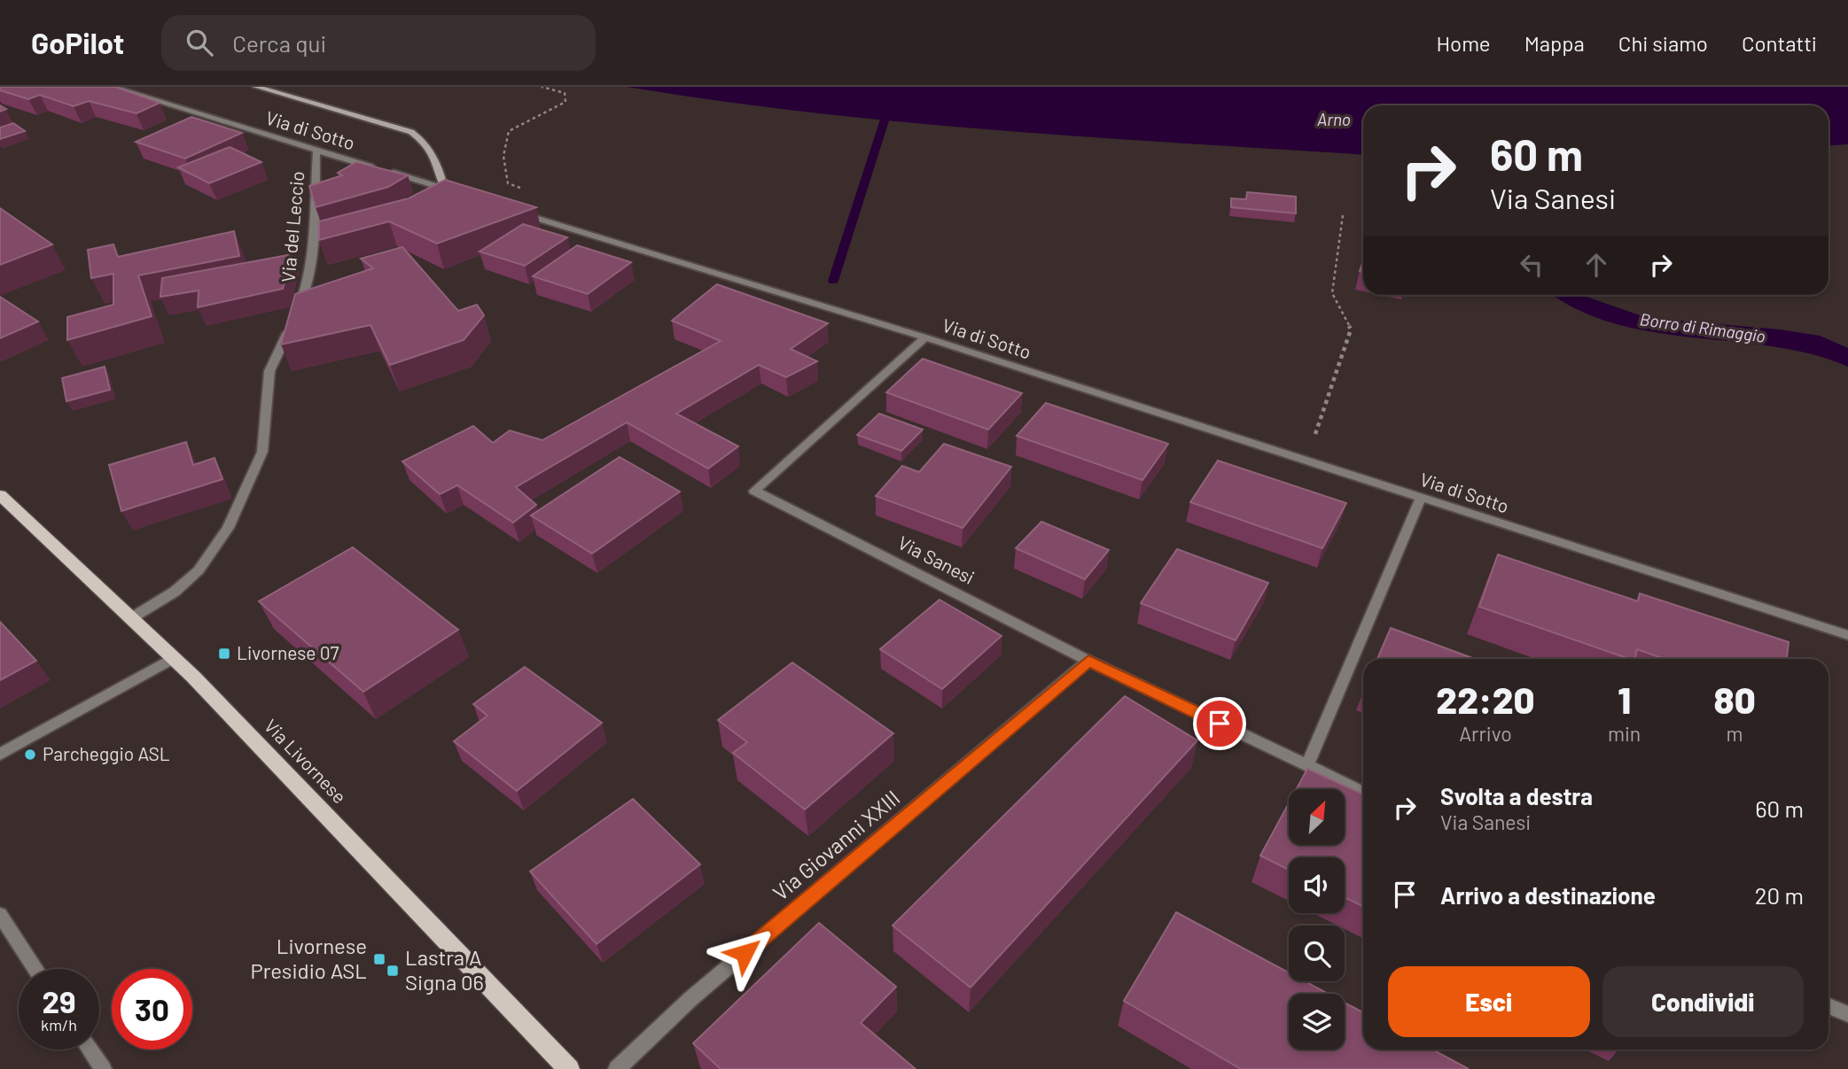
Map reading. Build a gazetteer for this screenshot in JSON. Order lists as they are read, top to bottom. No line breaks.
{"streets":{"main road":["Via Livornese"],"street":["Via di Sotto","Via del Leccio","Via Sanesi","Via Giovanni XXIII"]},"crossings":[["Via di Sotto","Via del Leccio"],["Via di Sotto","Via Sanesi"],["Via del Leccio","Via Livornese"],["Via Sanesi","Via Giovanni XXIII"]],"water":["Arno","Borro di Rimaggio"],"places":{"transit":["Livornese 07","Livornese Presidio ASL","Lastra A Signa 06"],"other":["Parcheggio ASL"]},"north":"top right","page":{"header":"GoPilot","search":"Cerca qui","nav":["Home","Mappa","Chi siamo","Contatti"],"turn":["60 m","Via Sanesi"],"eta":["22:20","Arrivo","1","min","80","m"],"list":[{"name":"Svolta a destra","note":"Via Sanesi","value":"60 m"},{"name":"Arrivo a destinazione","value":"20 m"}],"buttons":["Esci","Condividi"],"speed":"29 km/h","limit":"30"}}
